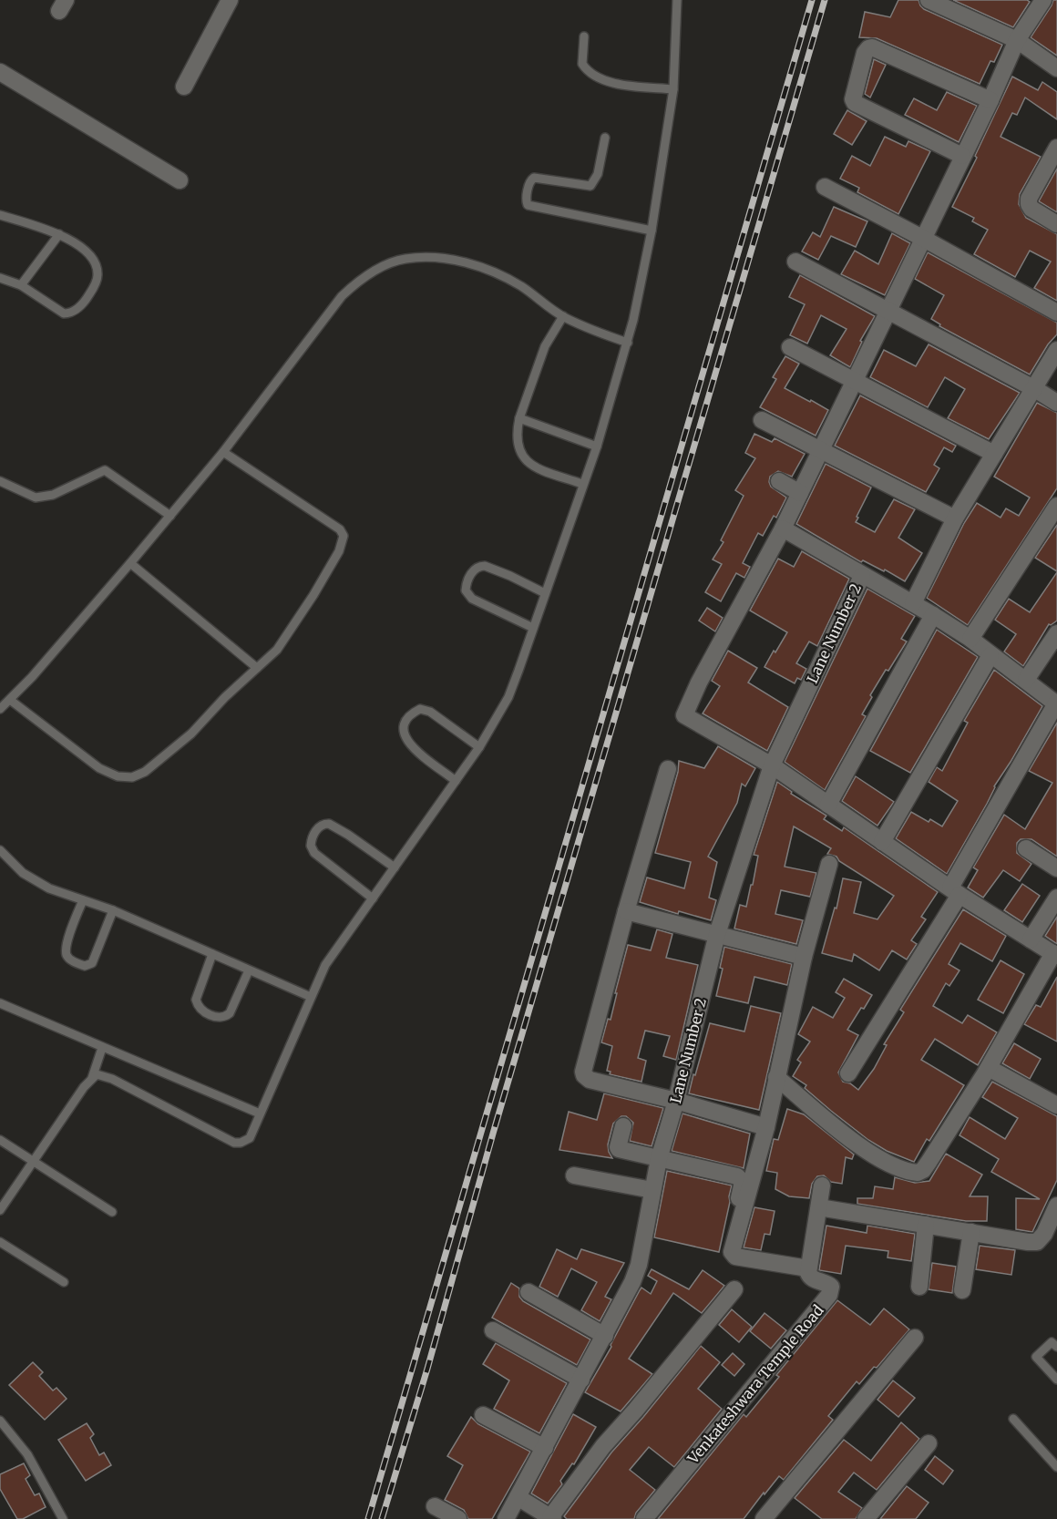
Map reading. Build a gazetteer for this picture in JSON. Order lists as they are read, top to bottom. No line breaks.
{"streets":{"street":["Lane Number 2","Venkateshwara Temple Road"]}}
